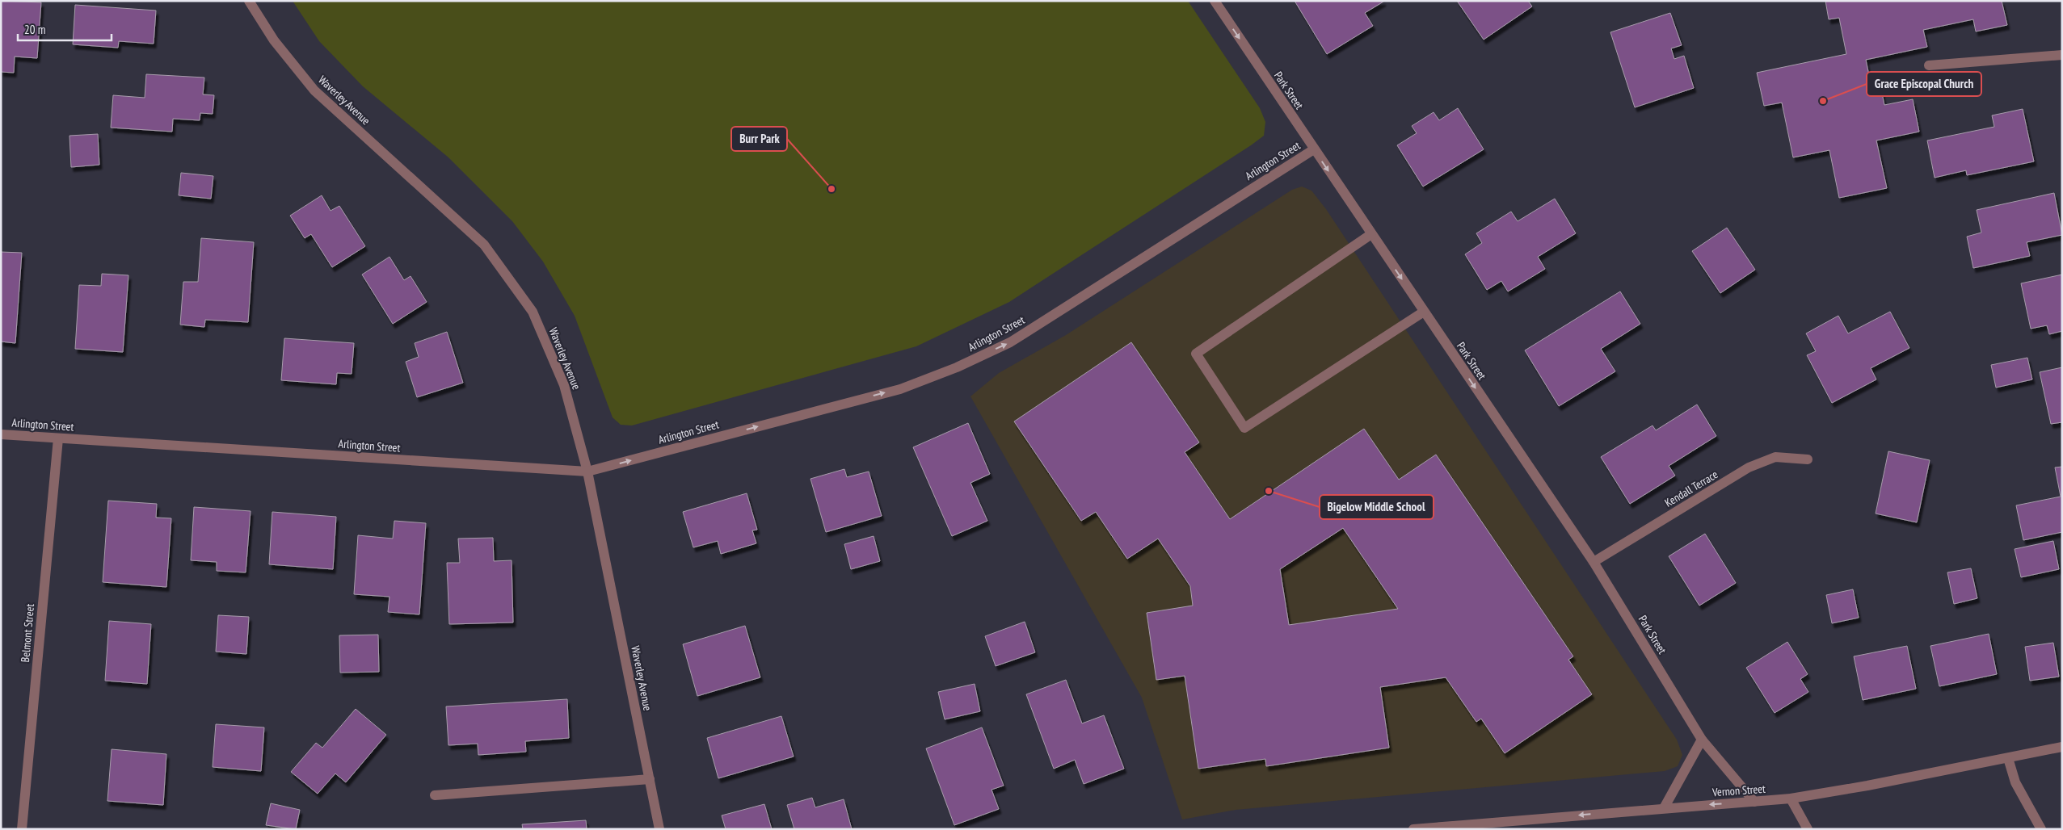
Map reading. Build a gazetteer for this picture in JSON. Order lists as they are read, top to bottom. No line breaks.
{"streets":{"street":["Park Street","Waverley Avenue","Arlington Street","Kendall Terrace","Belmont Street","Vernon Street"]},"crossings":[["Park Street","Arlington Street"],["Park Street","Kendall Terrace"],["Park Street","Vernon Street"],["Waverley Avenue","Arlington Street"],["Arlington Street","Belmont Street"]],"one_way":["Park Street","Arlington Street","Vernon Street"],"places":["Grace Episcopal Church","Burr Park","Bigelow Middle School"],"scale_bar":"20 m"}
